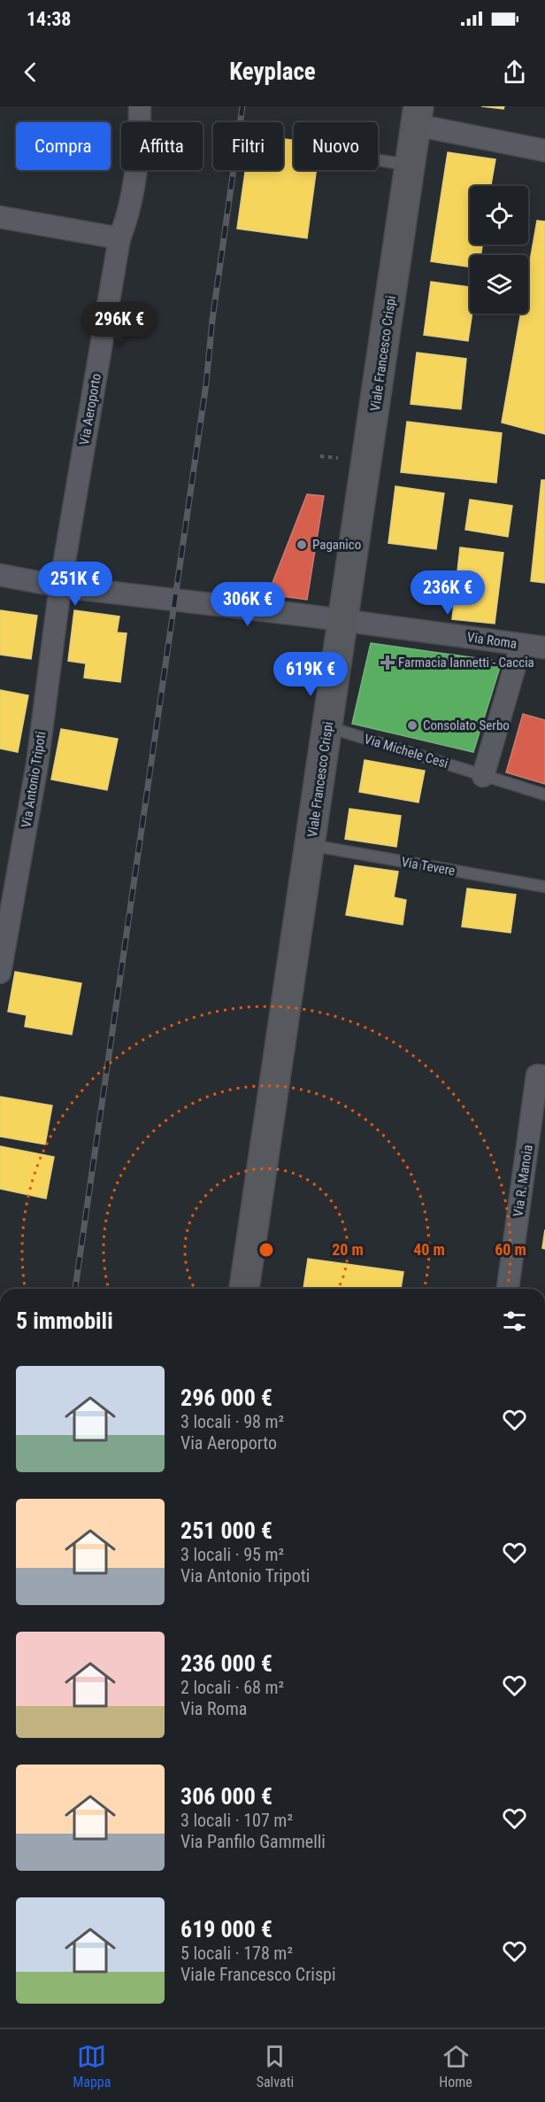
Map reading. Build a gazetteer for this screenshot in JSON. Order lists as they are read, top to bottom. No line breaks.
{"streets":{"street":["Viale Francesco Crispi","Via Aeroporto","Via Roma","Via Antonio Tripoti","Via R. Manoia"],"lane":["Via Michele Cesi","Via Tevere"]},"crossings":[["Viale Francesco Crispi","Via Roma"],["Viale Francesco Crispi","Via Michele Cesi"],["Viale Francesco Crispi","Via Tevere"],["Via Aeroporto","Via Roma"],["Via Aeroporto","Via Antonio Tripoti"],["Via Roma","Via Antonio Tripoti"]],"places":{"other":["Paganico","Consolato Serbo"],"health":["Farmacia Iannetti - Caccia"]},"page":{"status":"14:38","header":"Keyplace","chip":["Compra","Affitta","Filtri","Nuovo"],"price":["296K €","251K €","236K €","306K €","619K €"],"heading":"5 immobili","list":[{"name":"296 000 €","note":"3 locali · 98 m² · Via Aeroporto"},{"name":"251 000 €","note":"3 locali · 95 m² · Via Antonio Tripoti"},{"name":"236 000 €","note":"2 locali · 68 m² · Via Roma"},{"name":"306 000 €","note":"3 locali · 107 m² · Via Panfilo Gammelli"},{"name":"619 000 €","note":"5 locali · 178 m² · Viale Francesco Crispi"}],"tabs":["Mappa","Salvati","Home"]},"rings":["20 m","40 m","60 m"]}
